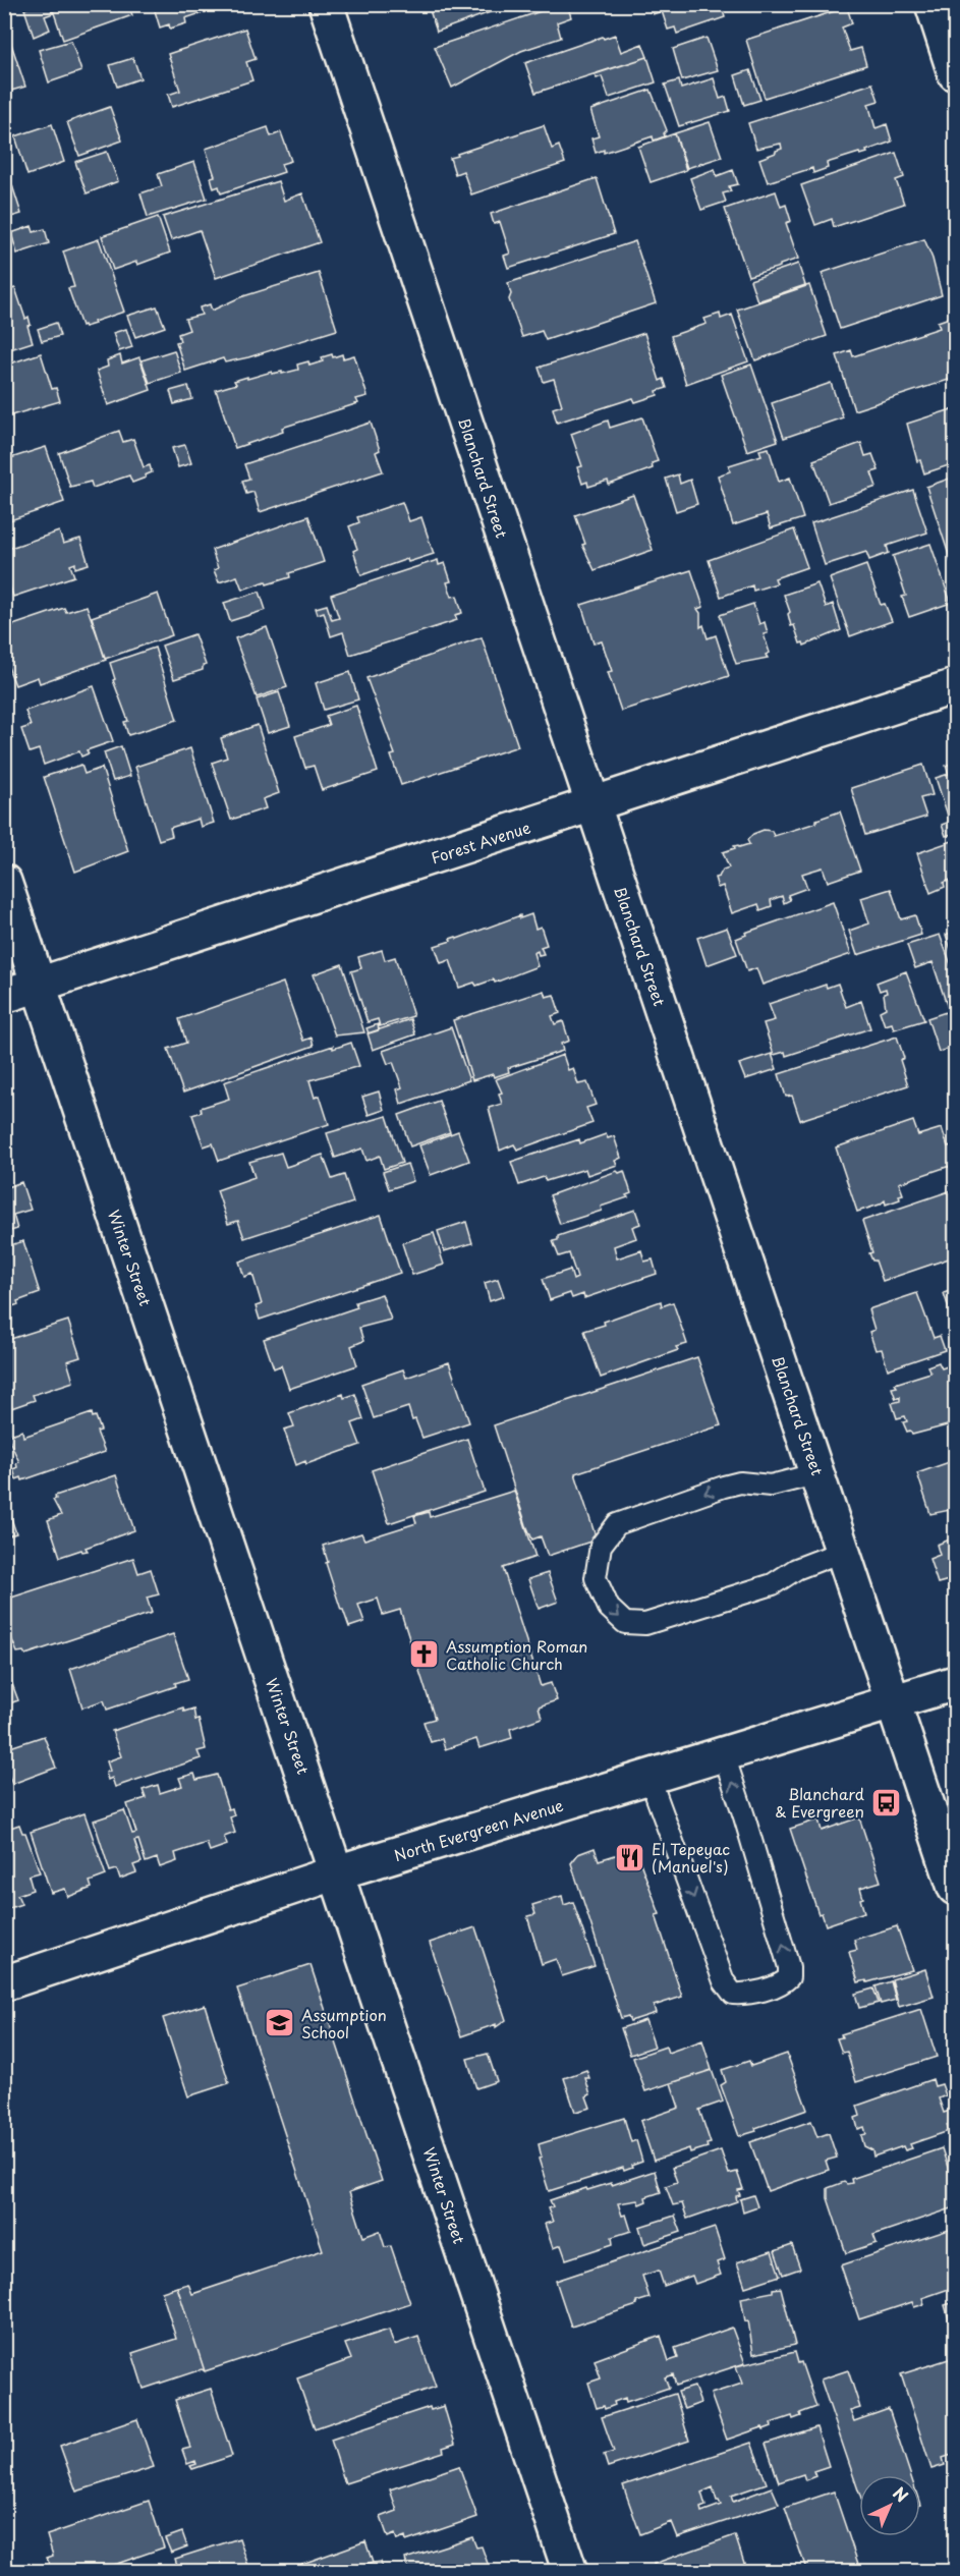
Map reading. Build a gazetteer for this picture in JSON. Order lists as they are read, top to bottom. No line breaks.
{"streets":{"street":["Blanchard Street","Forest Avenue","Winter Street","North Evergreen Avenue"]},"crossings":[["Blanchard Street","Forest Avenue"],["Blanchard Street","North Evergreen Avenue"],["Forest Avenue","Winter Street"],["Winter Street","North Evergreen Avenue"]],"places":{"church":["Assumption Roman Catholic Church"],"bus stop":["Blanchard & Evergreen"],"restaurant":["El Tepeyac (Manuel's)"],"school or university":["Assumption School"]},"north":"top right"}
